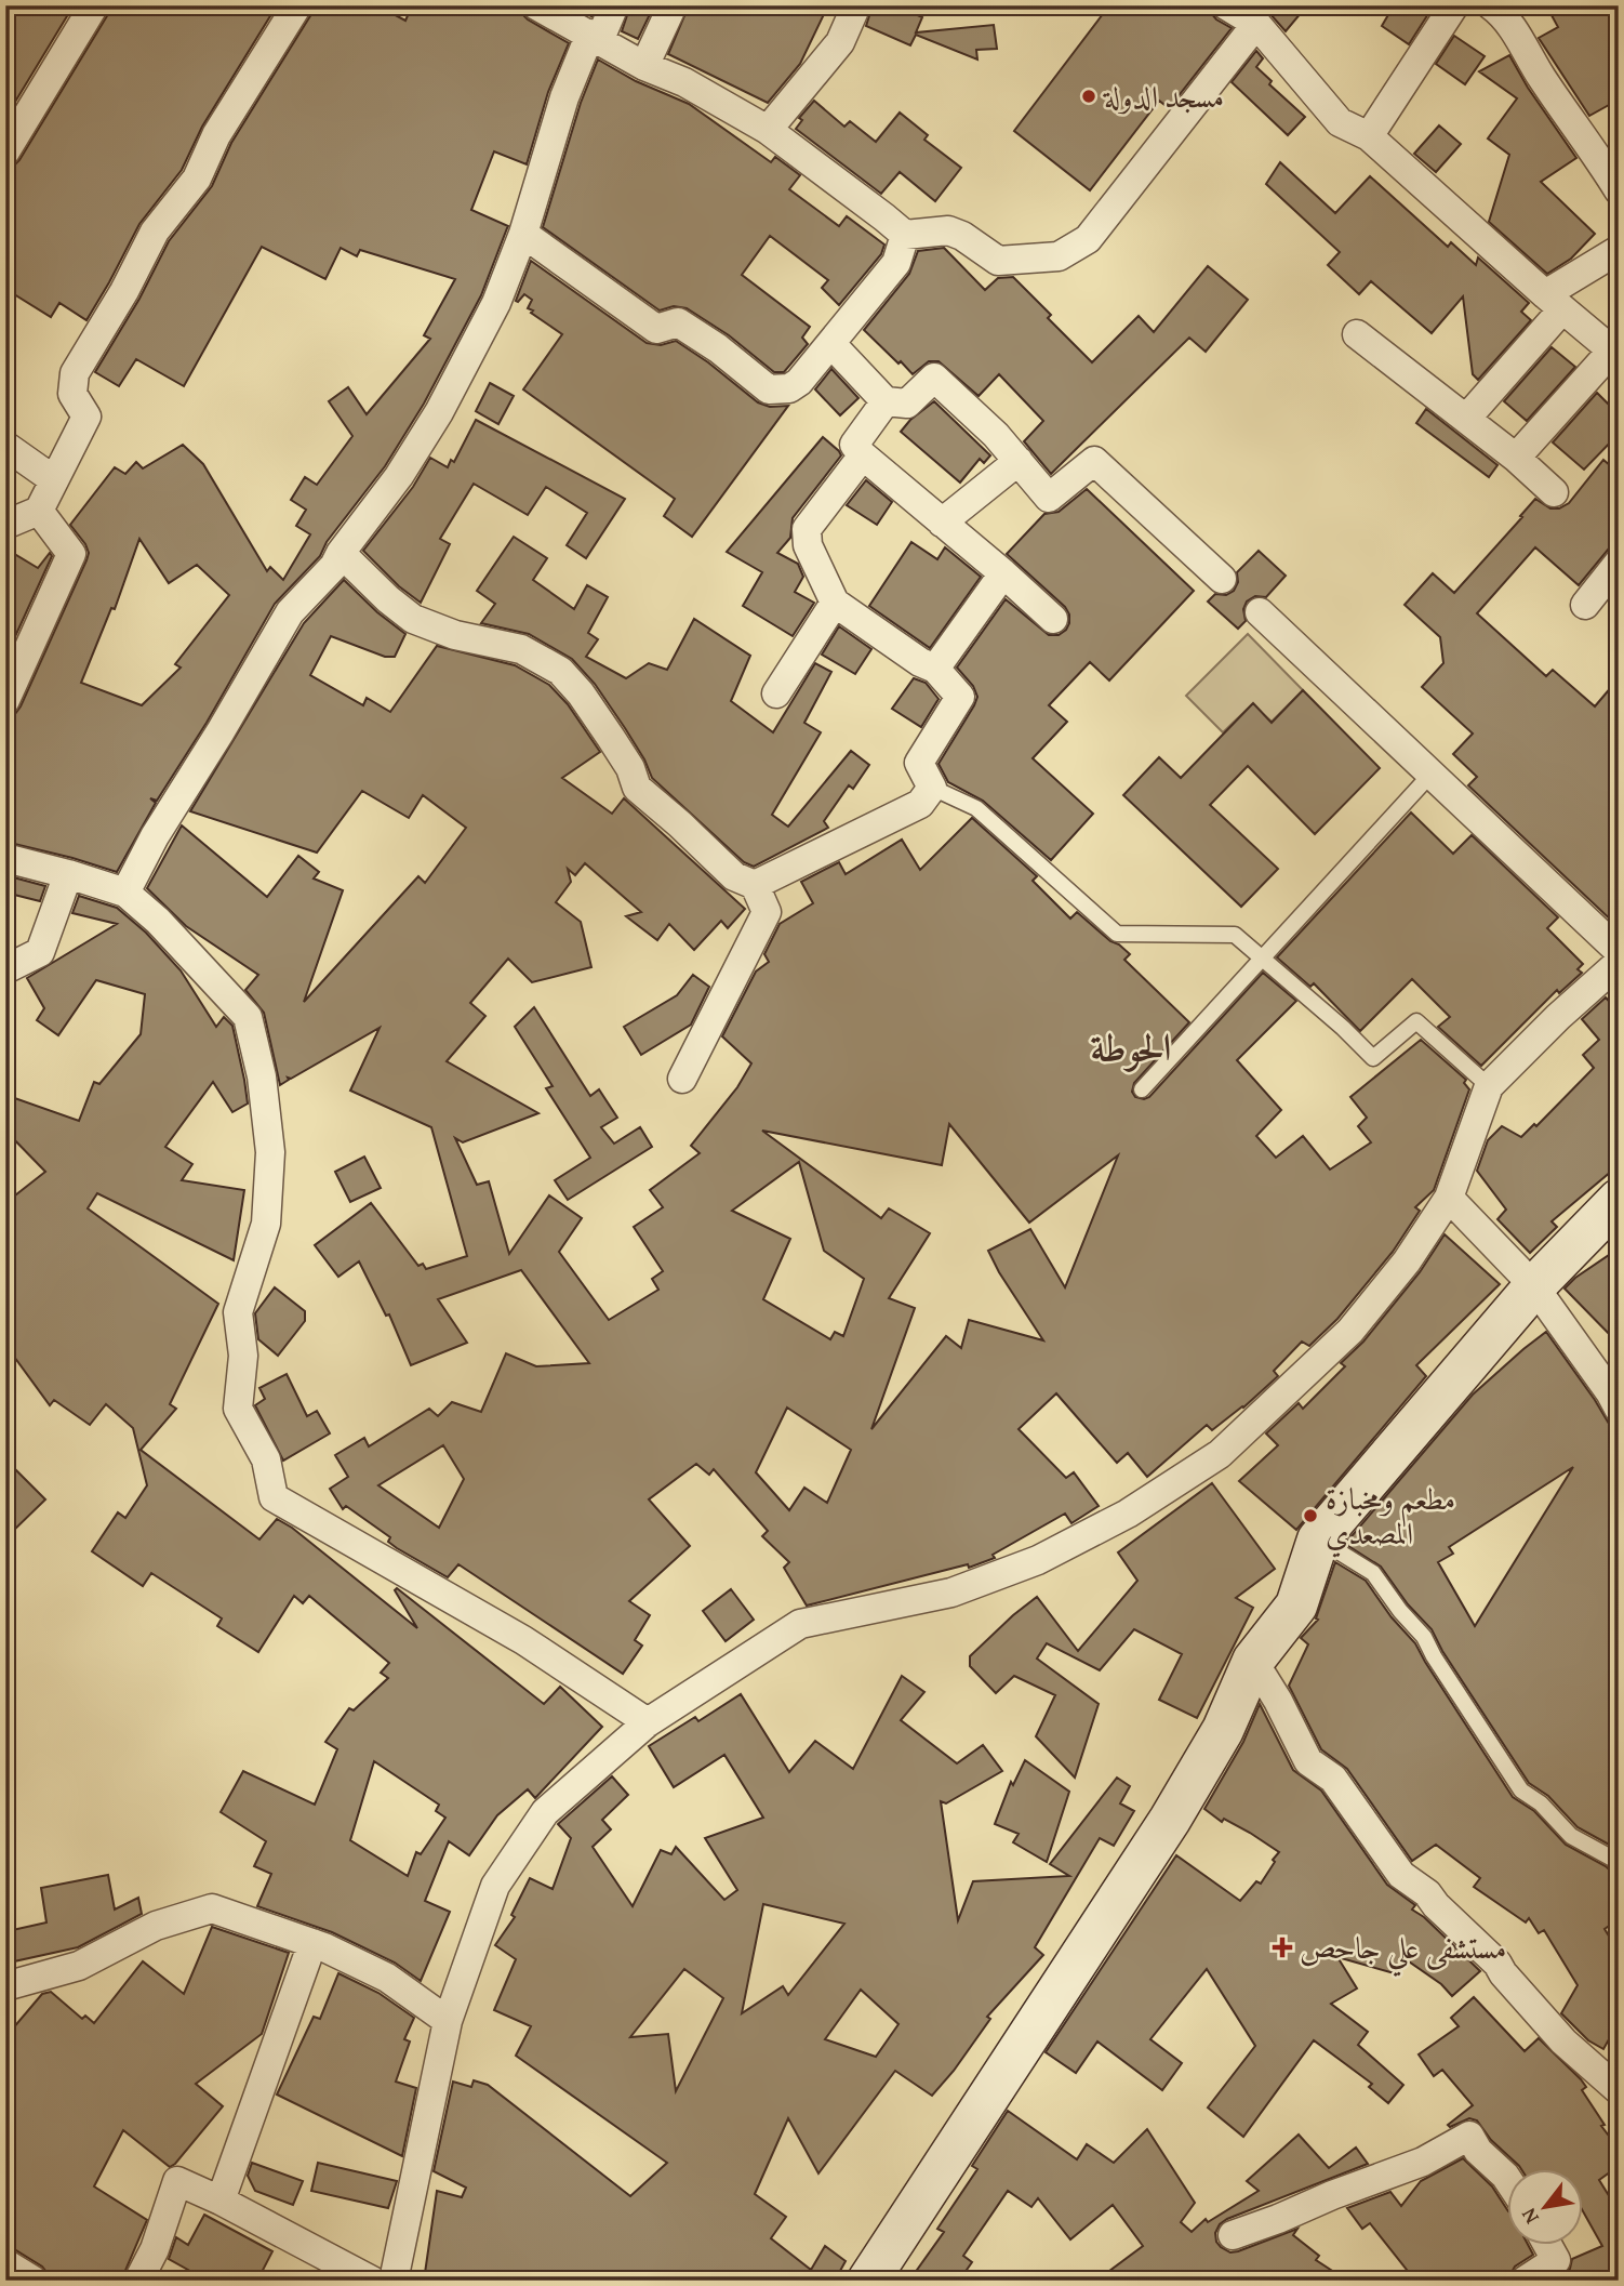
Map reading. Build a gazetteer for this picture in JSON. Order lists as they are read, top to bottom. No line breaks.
{"districts":["الحوطة"],"places":{"other":["مسجد الدولة","مطعم ومخبازة المصعدي"],"health":["مستشفى علي جاحص"]},"north":"bottom left"}
